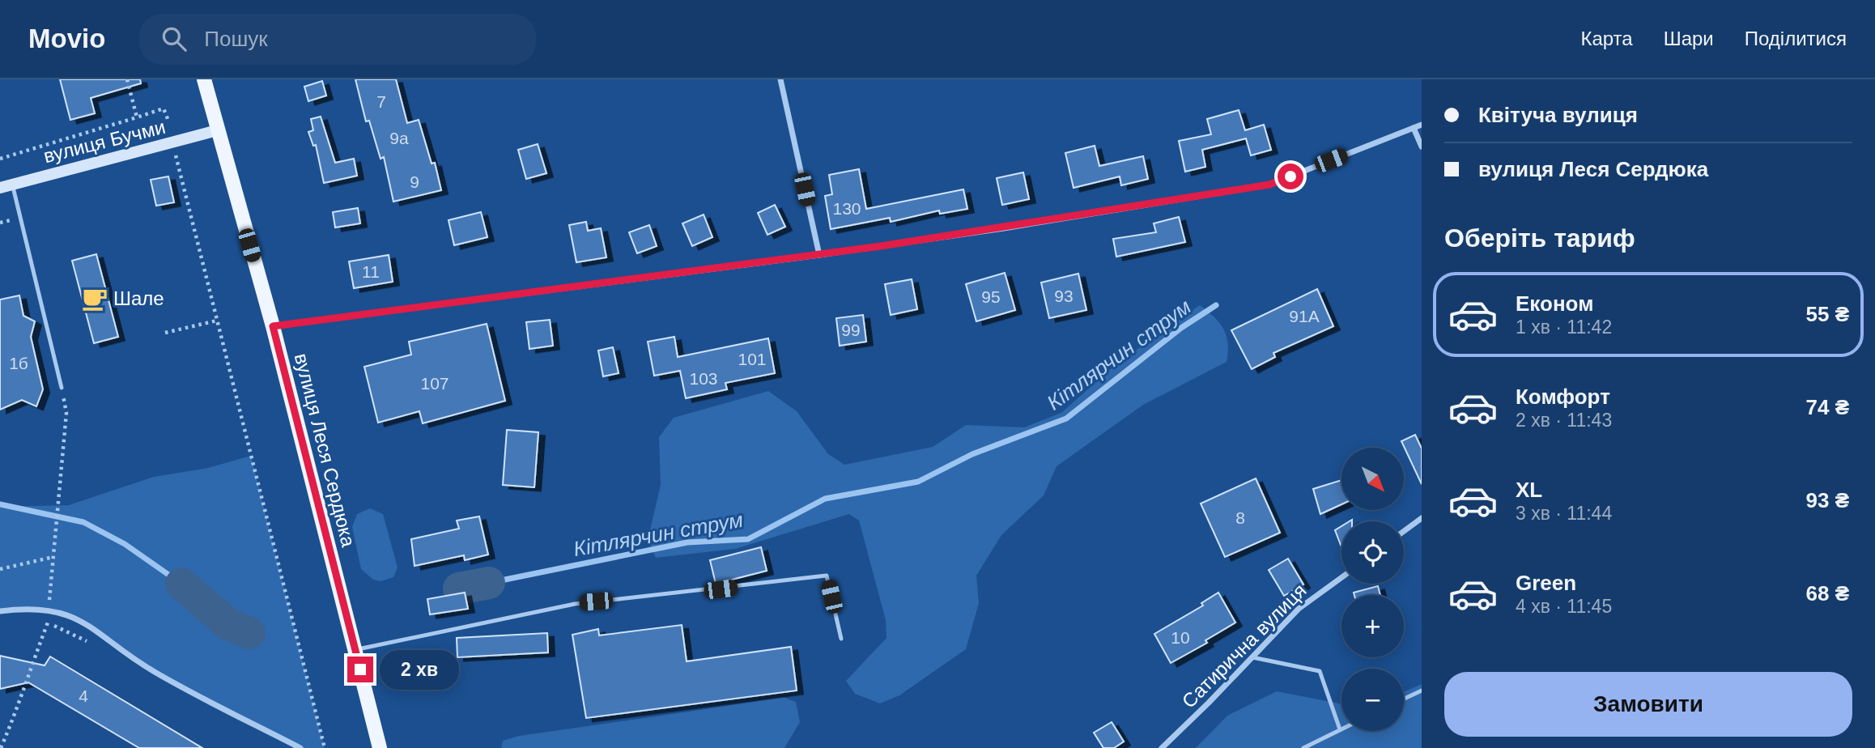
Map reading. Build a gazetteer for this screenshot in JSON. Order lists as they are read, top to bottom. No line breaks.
{"streets":{"main road":["вулиця Леся Сердюка"],"street":["вулиця Бучми","Сатирична вулиця"]},"crossings":[["вулиця Бучми","вулиця Леся Сердюка"]],"water":["Кітлярчин струм"],"places":{"cafe":["Шале"]},"house_numbers":["7","9а","9","130","11","93","95","91А","99","101","1б","103","107","8","10","4"],"north":"bottom right","page":{"header":"Movio","search":"Пошук","nav":["Карта","Шари","Поділитися"],"banner":["Квітуча вулиця","вулиця Леся Сердюка"],"heading":"Оберіть тариф","list":[{"name":"Економ","note":"1 хв · 11:42","value":"55 ₴"},{"name":"Комфорт","note":"2 хв · 11:43","value":"74 ₴"},{"name":"XL","note":"3 хв · 11:44","value":"93 ₴"},{"name":"Green","note":"4 хв · 11:45","value":"68 ₴"}],"map_buttons":["+","−"],"bubble":"2 хв","buttons":"Замовити"}}
